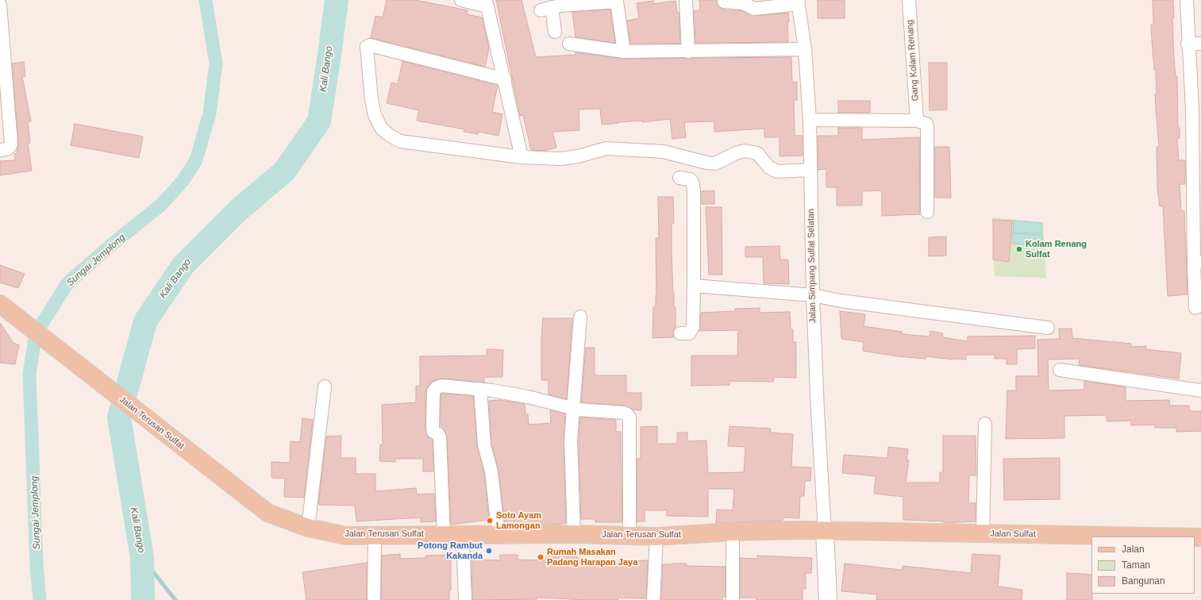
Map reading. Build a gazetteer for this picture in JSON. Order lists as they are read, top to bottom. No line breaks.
{"streets":{"main road":["Jalan Terusan Sulfat","Jalan Sulfat"],"street":["Gang Kolam Renang","Jalan Simpang Sulfat Selatan"]},"crossings":[["Jalan Simpang Sulfat Selatan","Jalan Terusan Sulfat"],["Jalan Simpang Sulfat Selatan","Jalan Sulfat"],["Jalan Terusan Sulfat","Jalan Sulfat"]],"water":["Kali Bango","Sungai Jemplong"],"places":["Kolam Renang Sulfat","Soto Ayam Lamongan","Potong Rambut Kakanda","Rumah Masakan Padang Harapan Jaya"],"legend":["Jalan","Taman","Bangunan"]}
